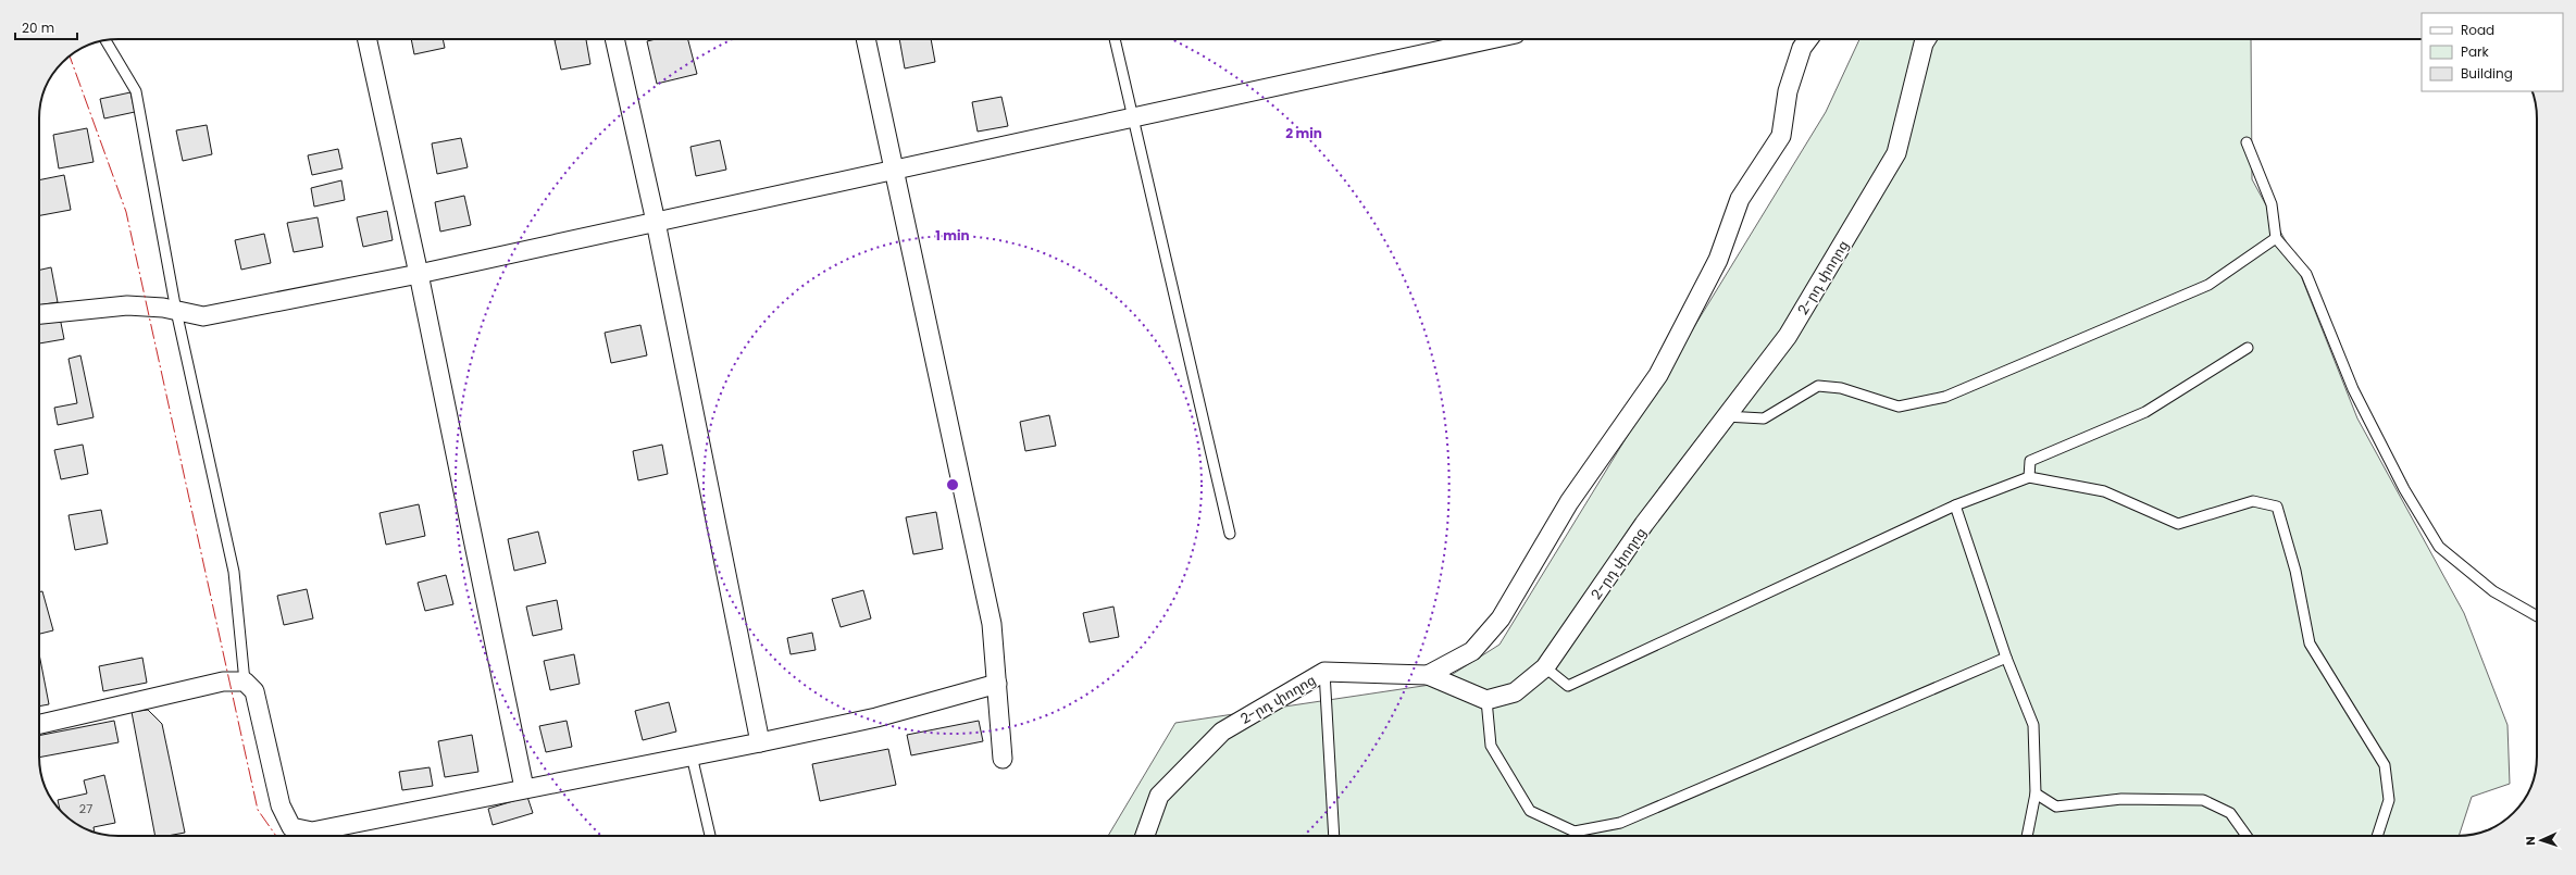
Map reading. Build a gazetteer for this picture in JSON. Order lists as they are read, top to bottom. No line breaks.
{"streets":{"street":["2-րդ փողոց"]},"house_numbers":["27"],"legend":["Road","Park","Building"],"scale_bar":"20 m","north":"left","rings":["2 min","1 min"]}
